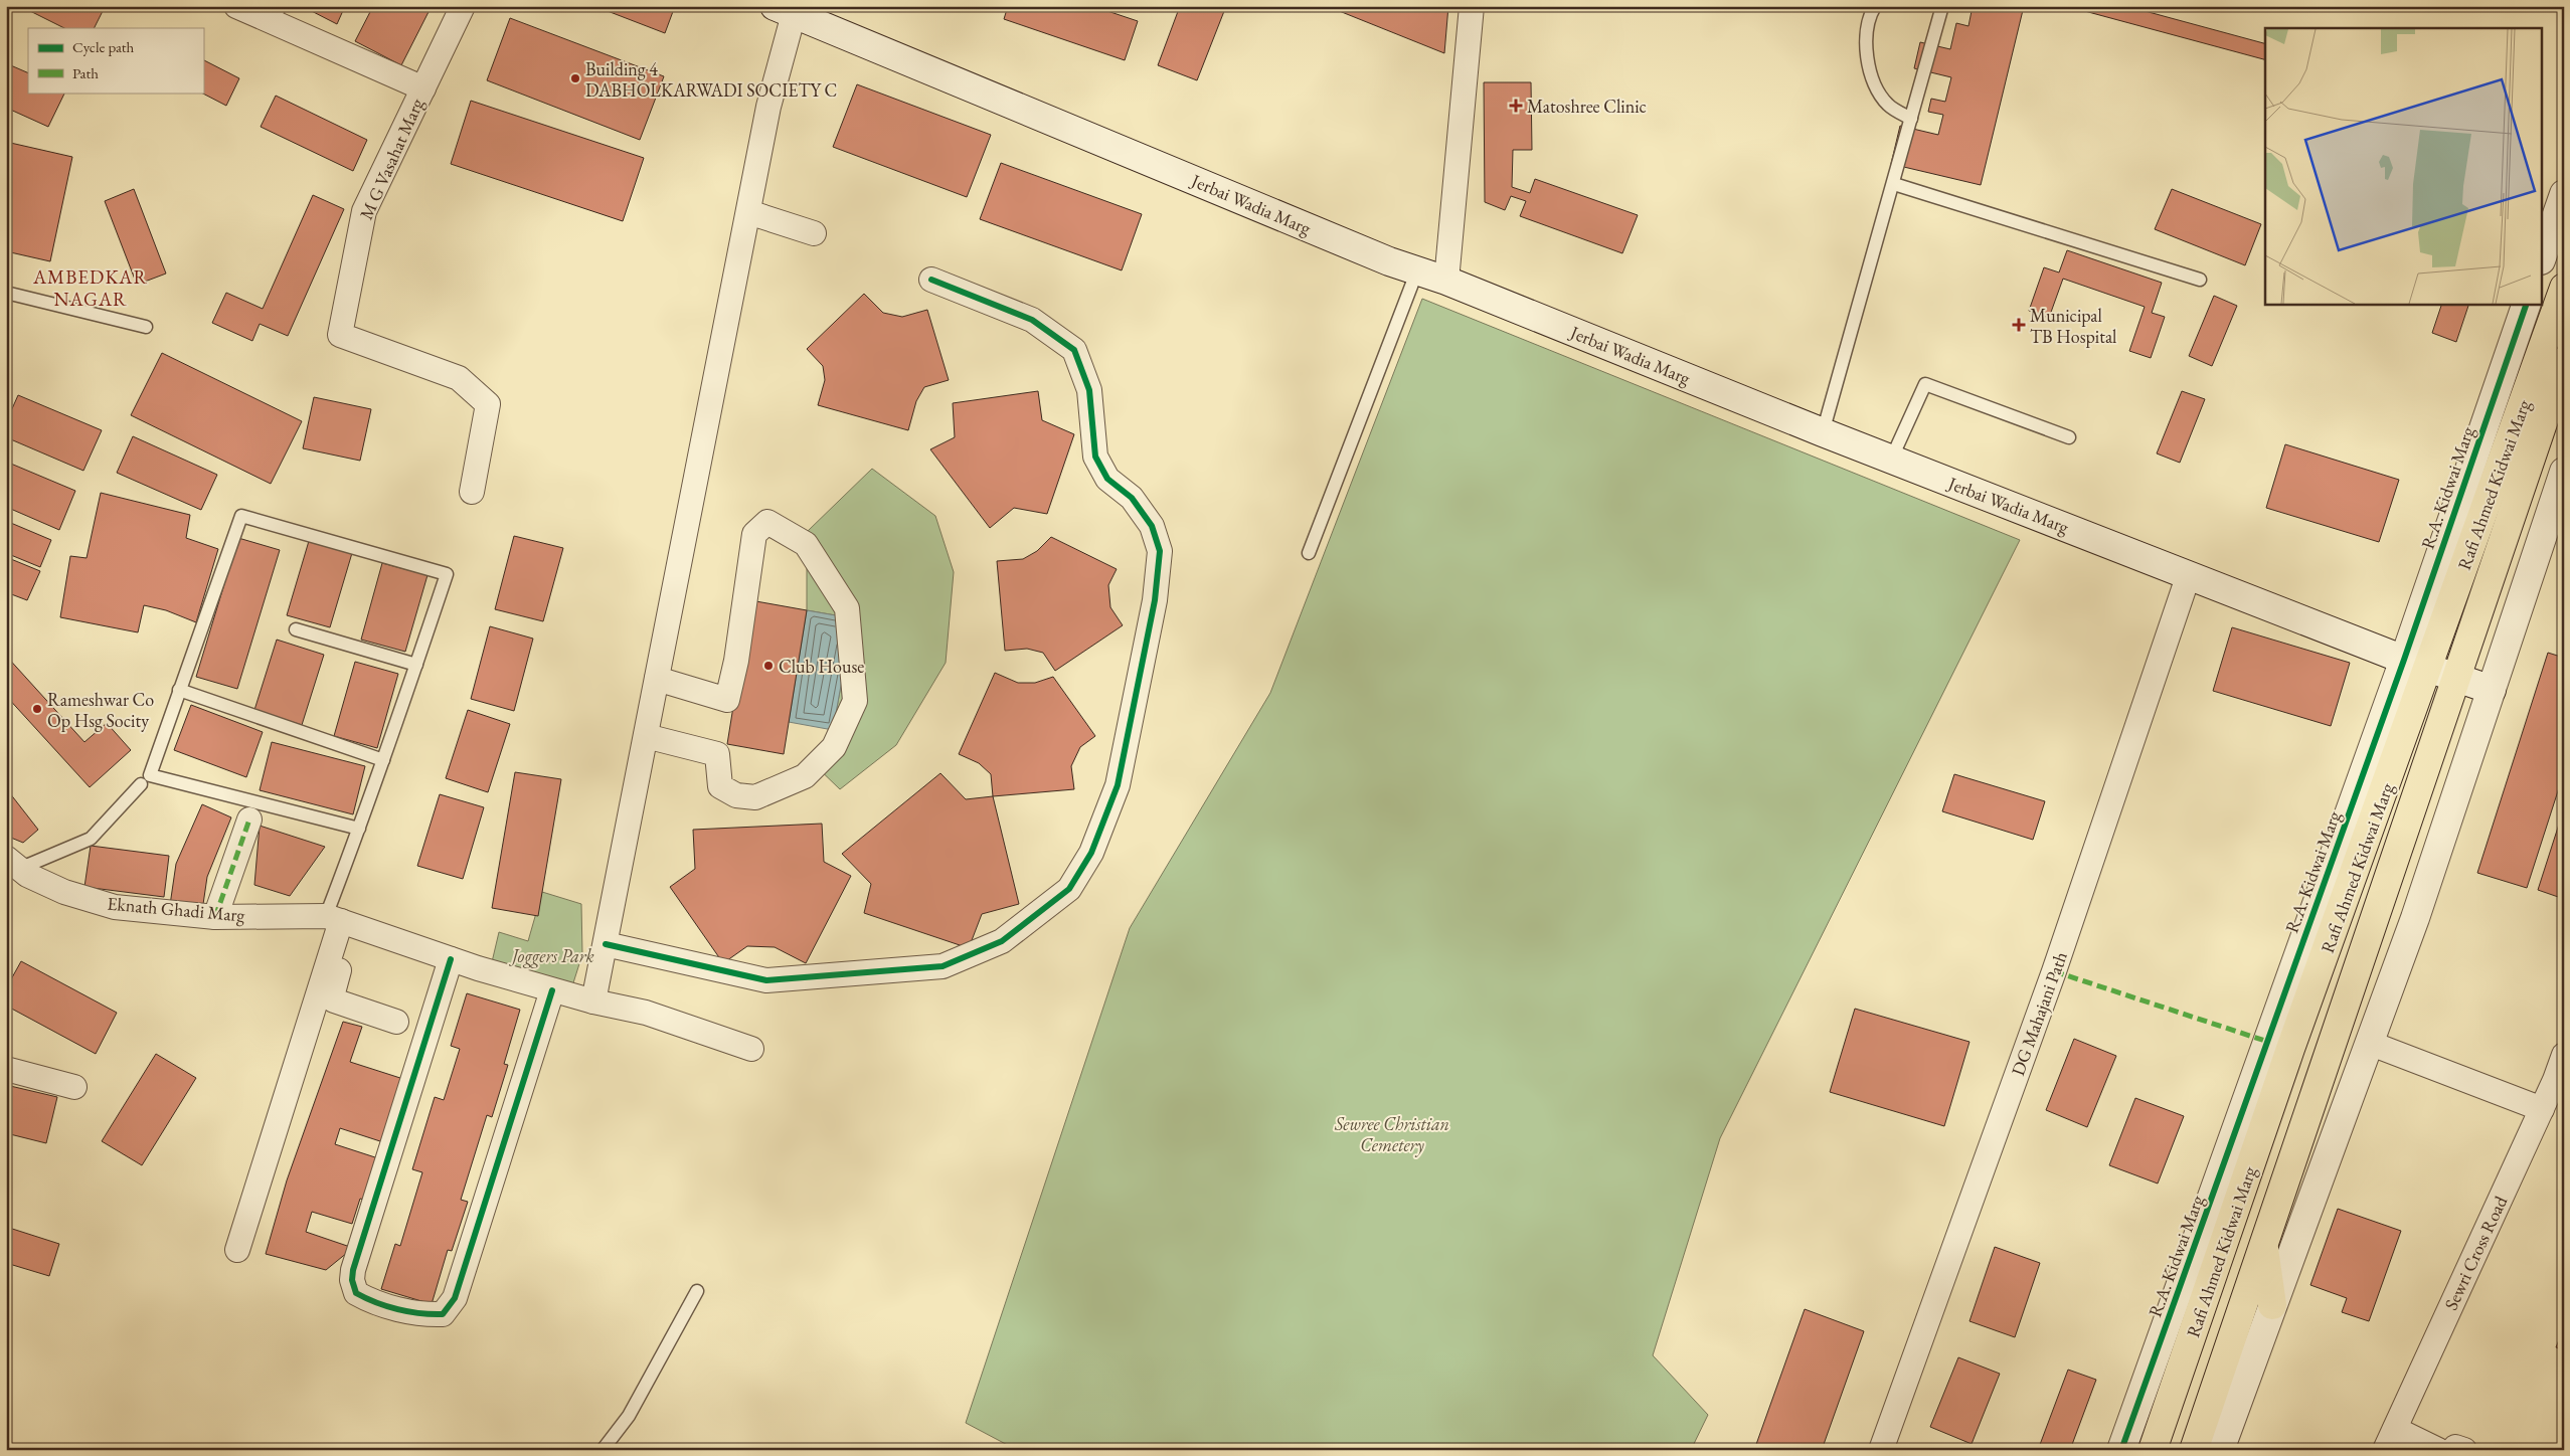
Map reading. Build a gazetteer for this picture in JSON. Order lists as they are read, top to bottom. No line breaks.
{"streets":{"main road":["Rafi Ahmed Kidwai Marg"],"street":["M G Vasahat Marg","Jerbai Wadia Marg","R.A. Kidwai Marg","Eknath Ghadi Marg","DG Mahajani Path","Sewri Cross Road"]},"crossings":[["Jerbai Wadia Marg","Rafi Ahmed Kidwai Marg"],["Jerbai Wadia Marg","R.A. Kidwai Marg"],["Jerbai Wadia Marg","DG Mahajani Path"],["Rafi Ahmed Kidwai Marg","R.A. Kidwai Marg"]],"districts":["AMBEDKAR NAGAR"],"parks":["Joggers Park","Sewree Christian Cemetery"],"places":{"other":["Building 4 DABHOLKARWADI SOCIETY C","Club House","Rameshwar Co Op Hsg Socity"],"health":["Matoshree Clinic","Municipal TB Hospital"]},"legend":["Cycle path","Path"]}
